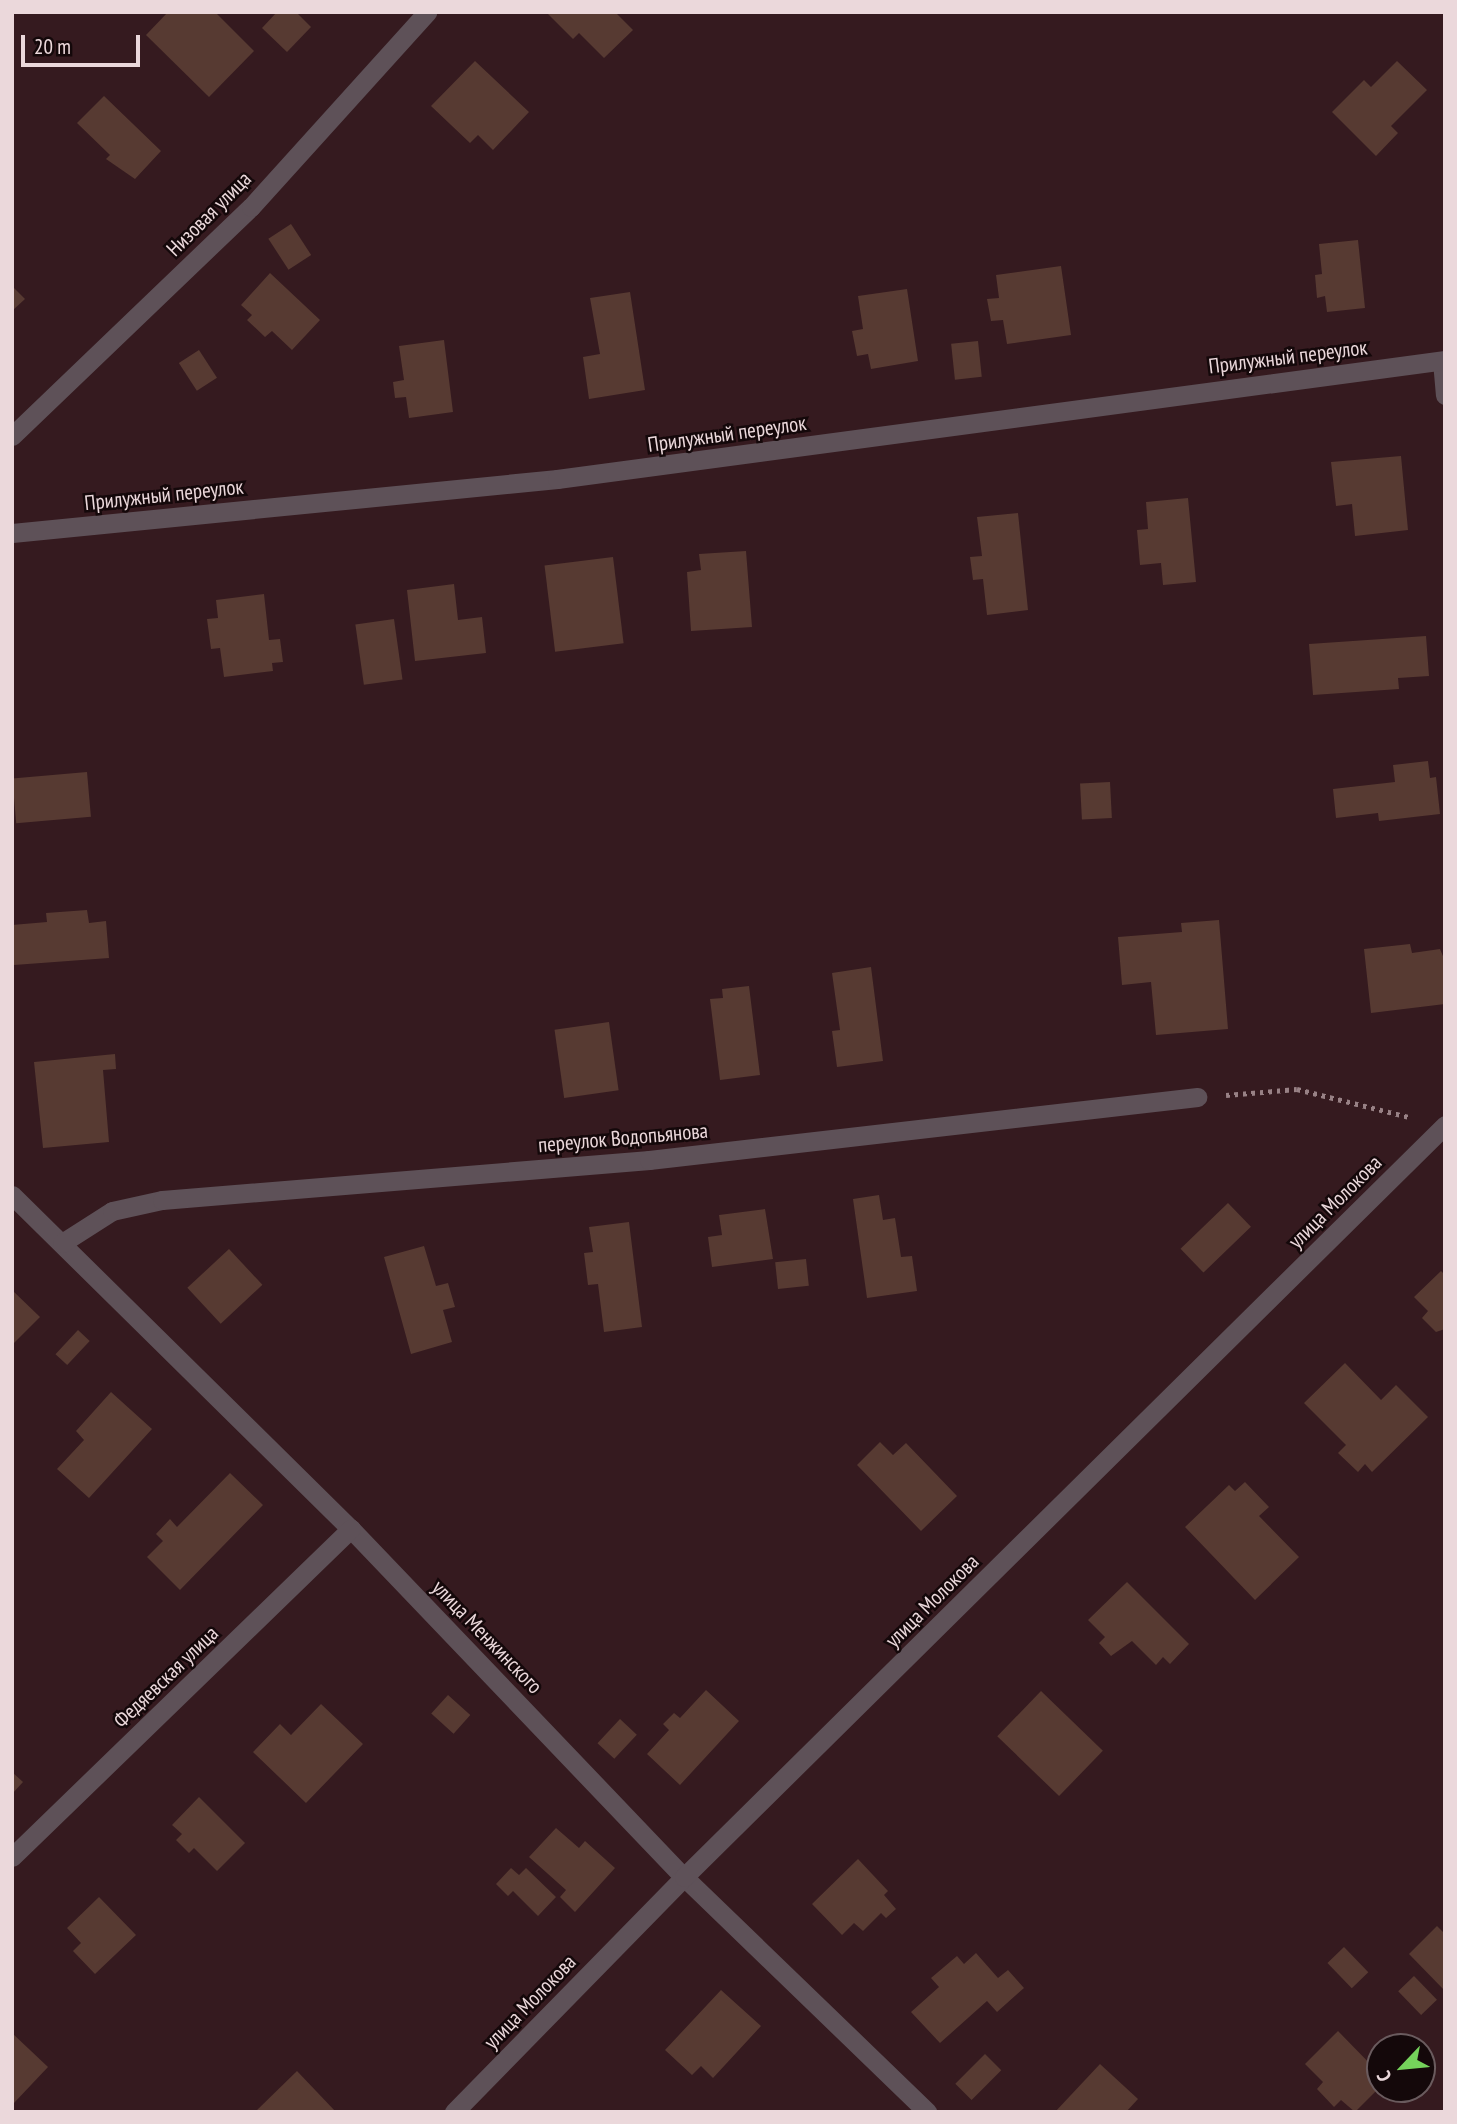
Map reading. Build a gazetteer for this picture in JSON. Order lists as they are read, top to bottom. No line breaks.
{"streets":{"street":["Низовая улица","Прилужный переулок","переулок Водопьянова","улица Молокова","улица Менжинского","Федяевская улица"]},"crossings":[["переулок Водопьянова","улица Менжинского"],["улица Молокова","улица Менжинского"],["улица Менжинского","Федяевская улица"]],"scale_bar":"20 m","north":"bottom left"}
